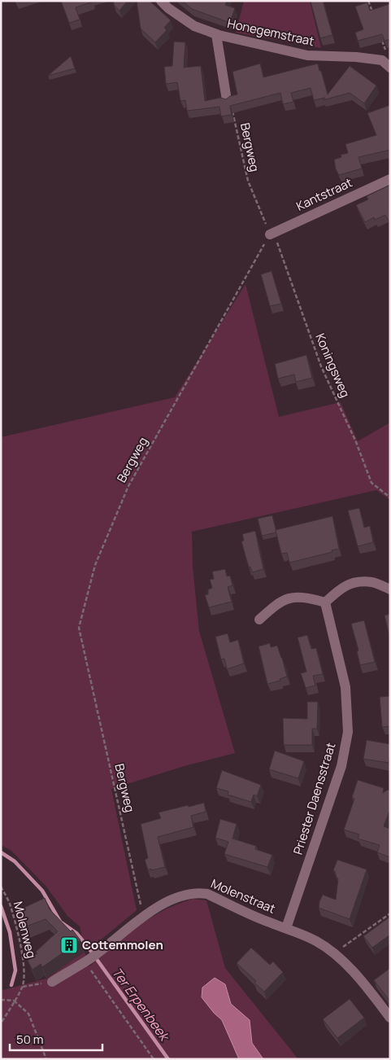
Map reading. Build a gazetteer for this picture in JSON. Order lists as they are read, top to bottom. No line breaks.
{"streets":{"street":["Honegemstraat","Kantstraat","Priester Daensstraat","Molenstraat"],"path":["Bergweg","Koningsweg","Molenweg"]},"crossings":[["Bergweg","Kantstraat"],["Bergweg","Koningsweg"],["Bergweg","Molenstraat"],["Kantstraat","Koningsweg"],["Priester Daensstraat","Molenstraat"]],"water":["Ter Erpenbeek"],"places":{"building":["Cottemmolen"]},"scale_bar":"50 m"}
